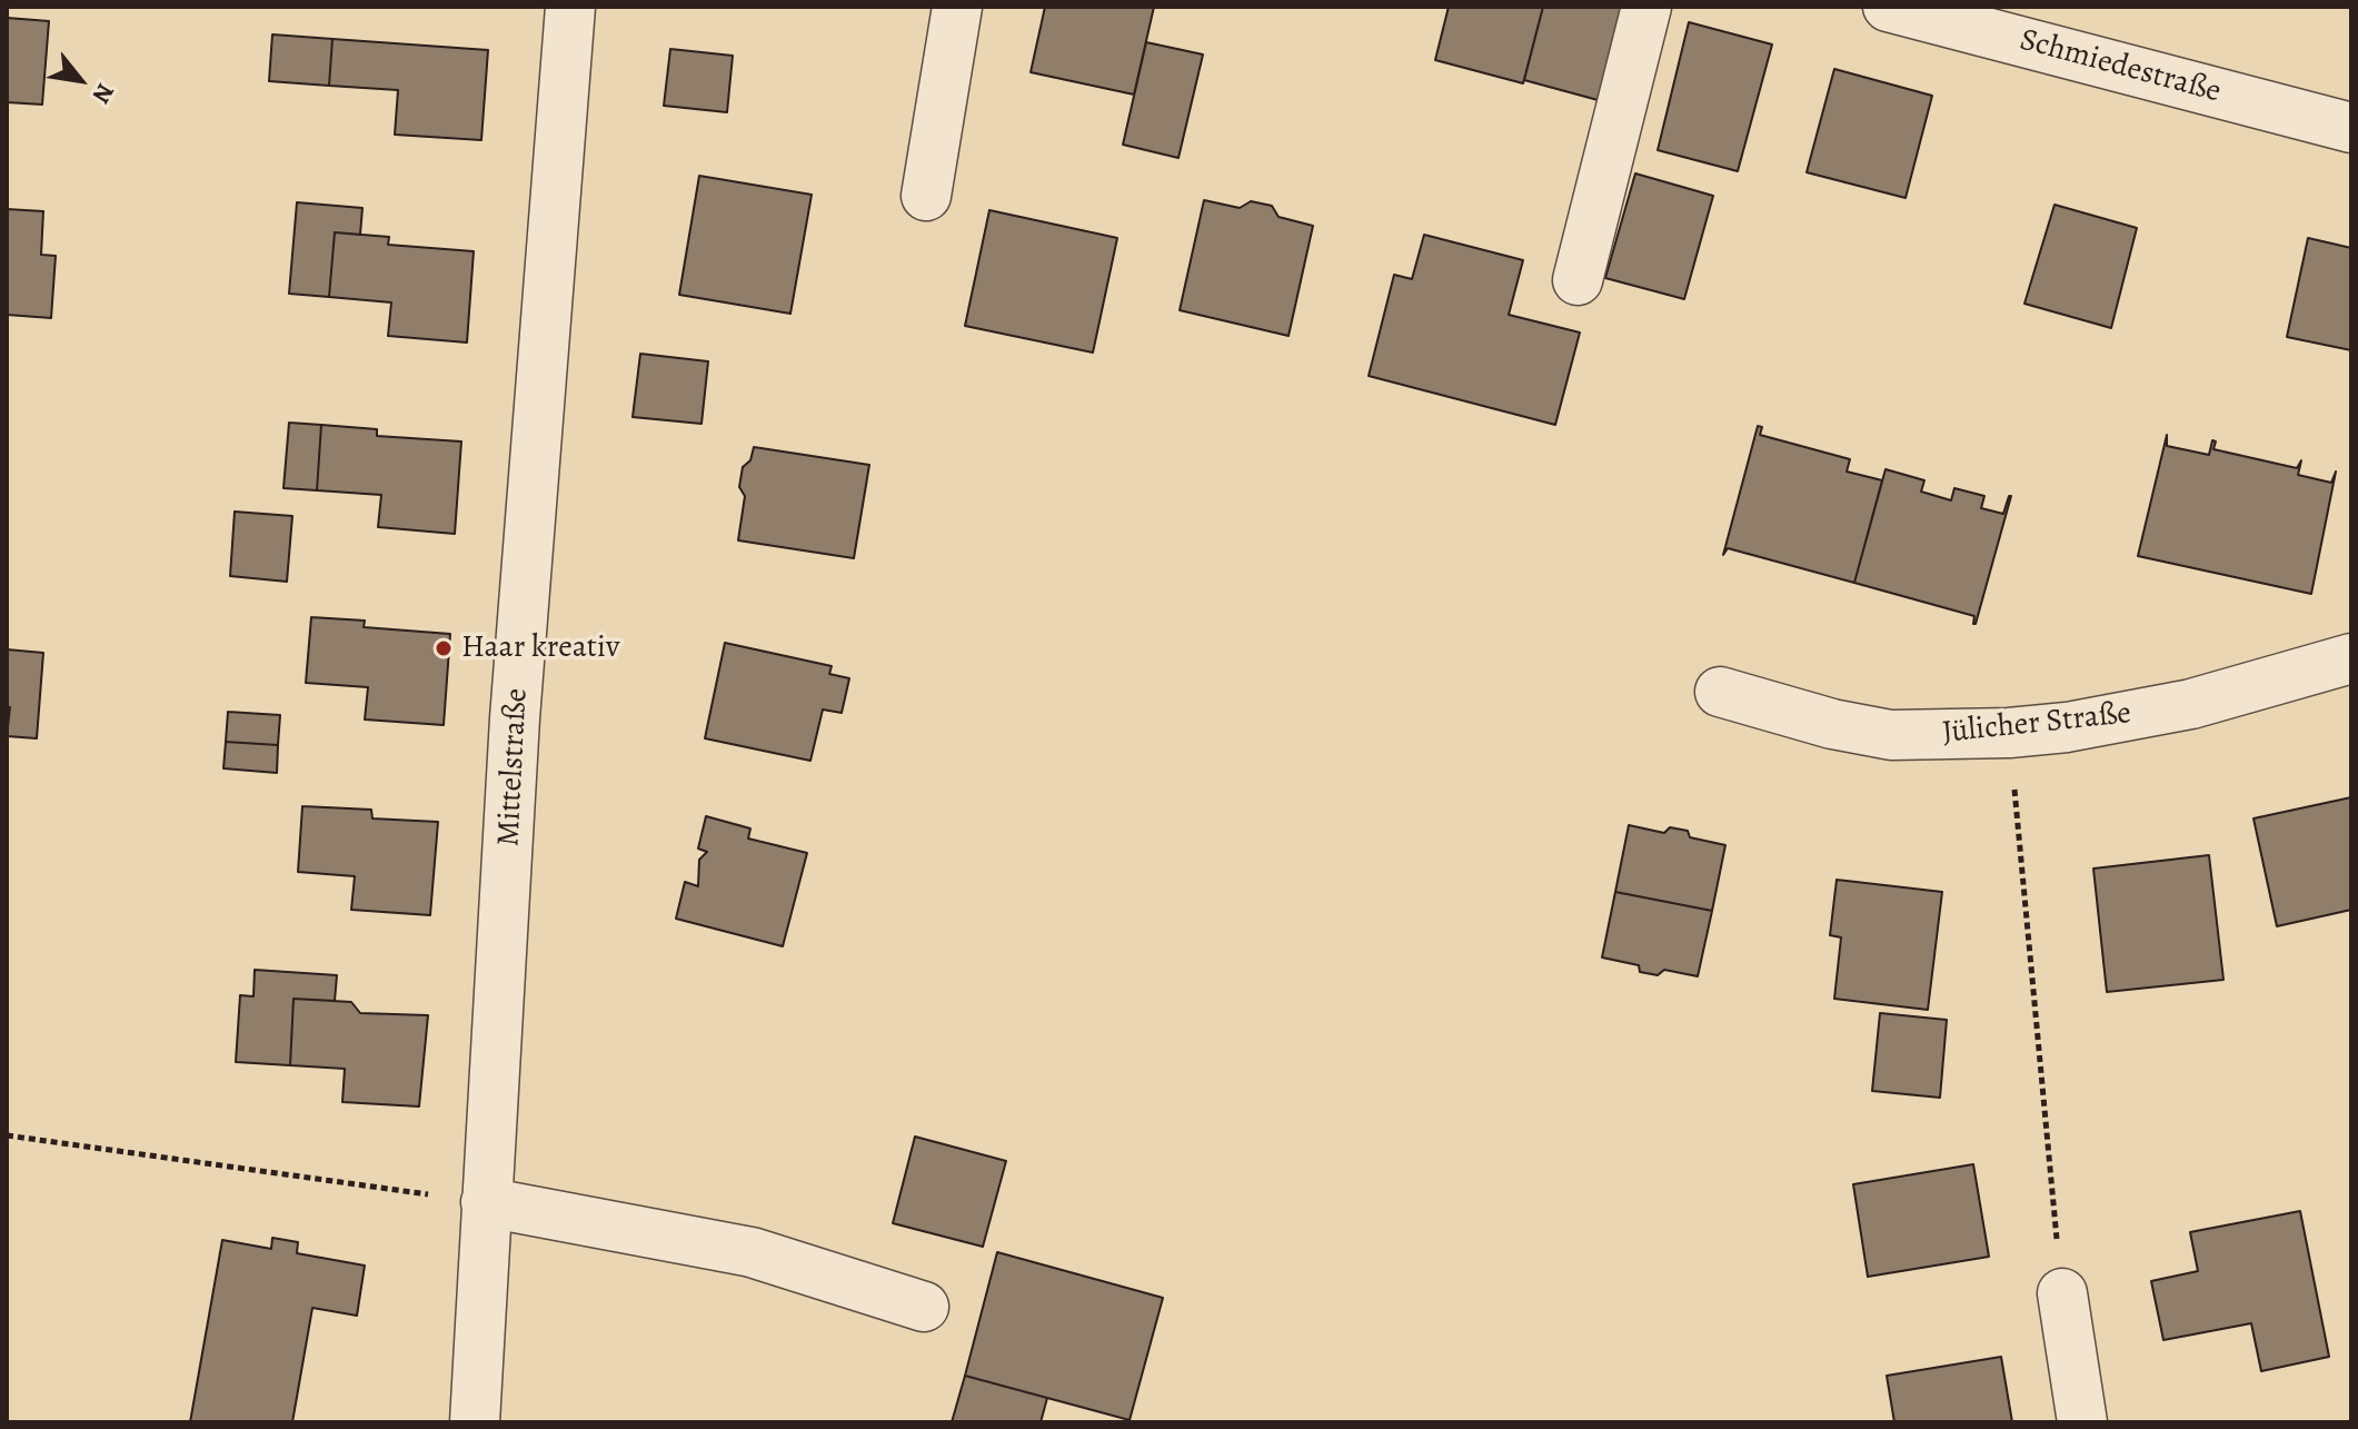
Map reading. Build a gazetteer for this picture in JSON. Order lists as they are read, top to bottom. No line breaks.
{"streets":{"street":["Schmiedestraße","Jülicher Straße","Mittelstraße"]},"places":["Haar kreativ"],"north":"bottom right"}
